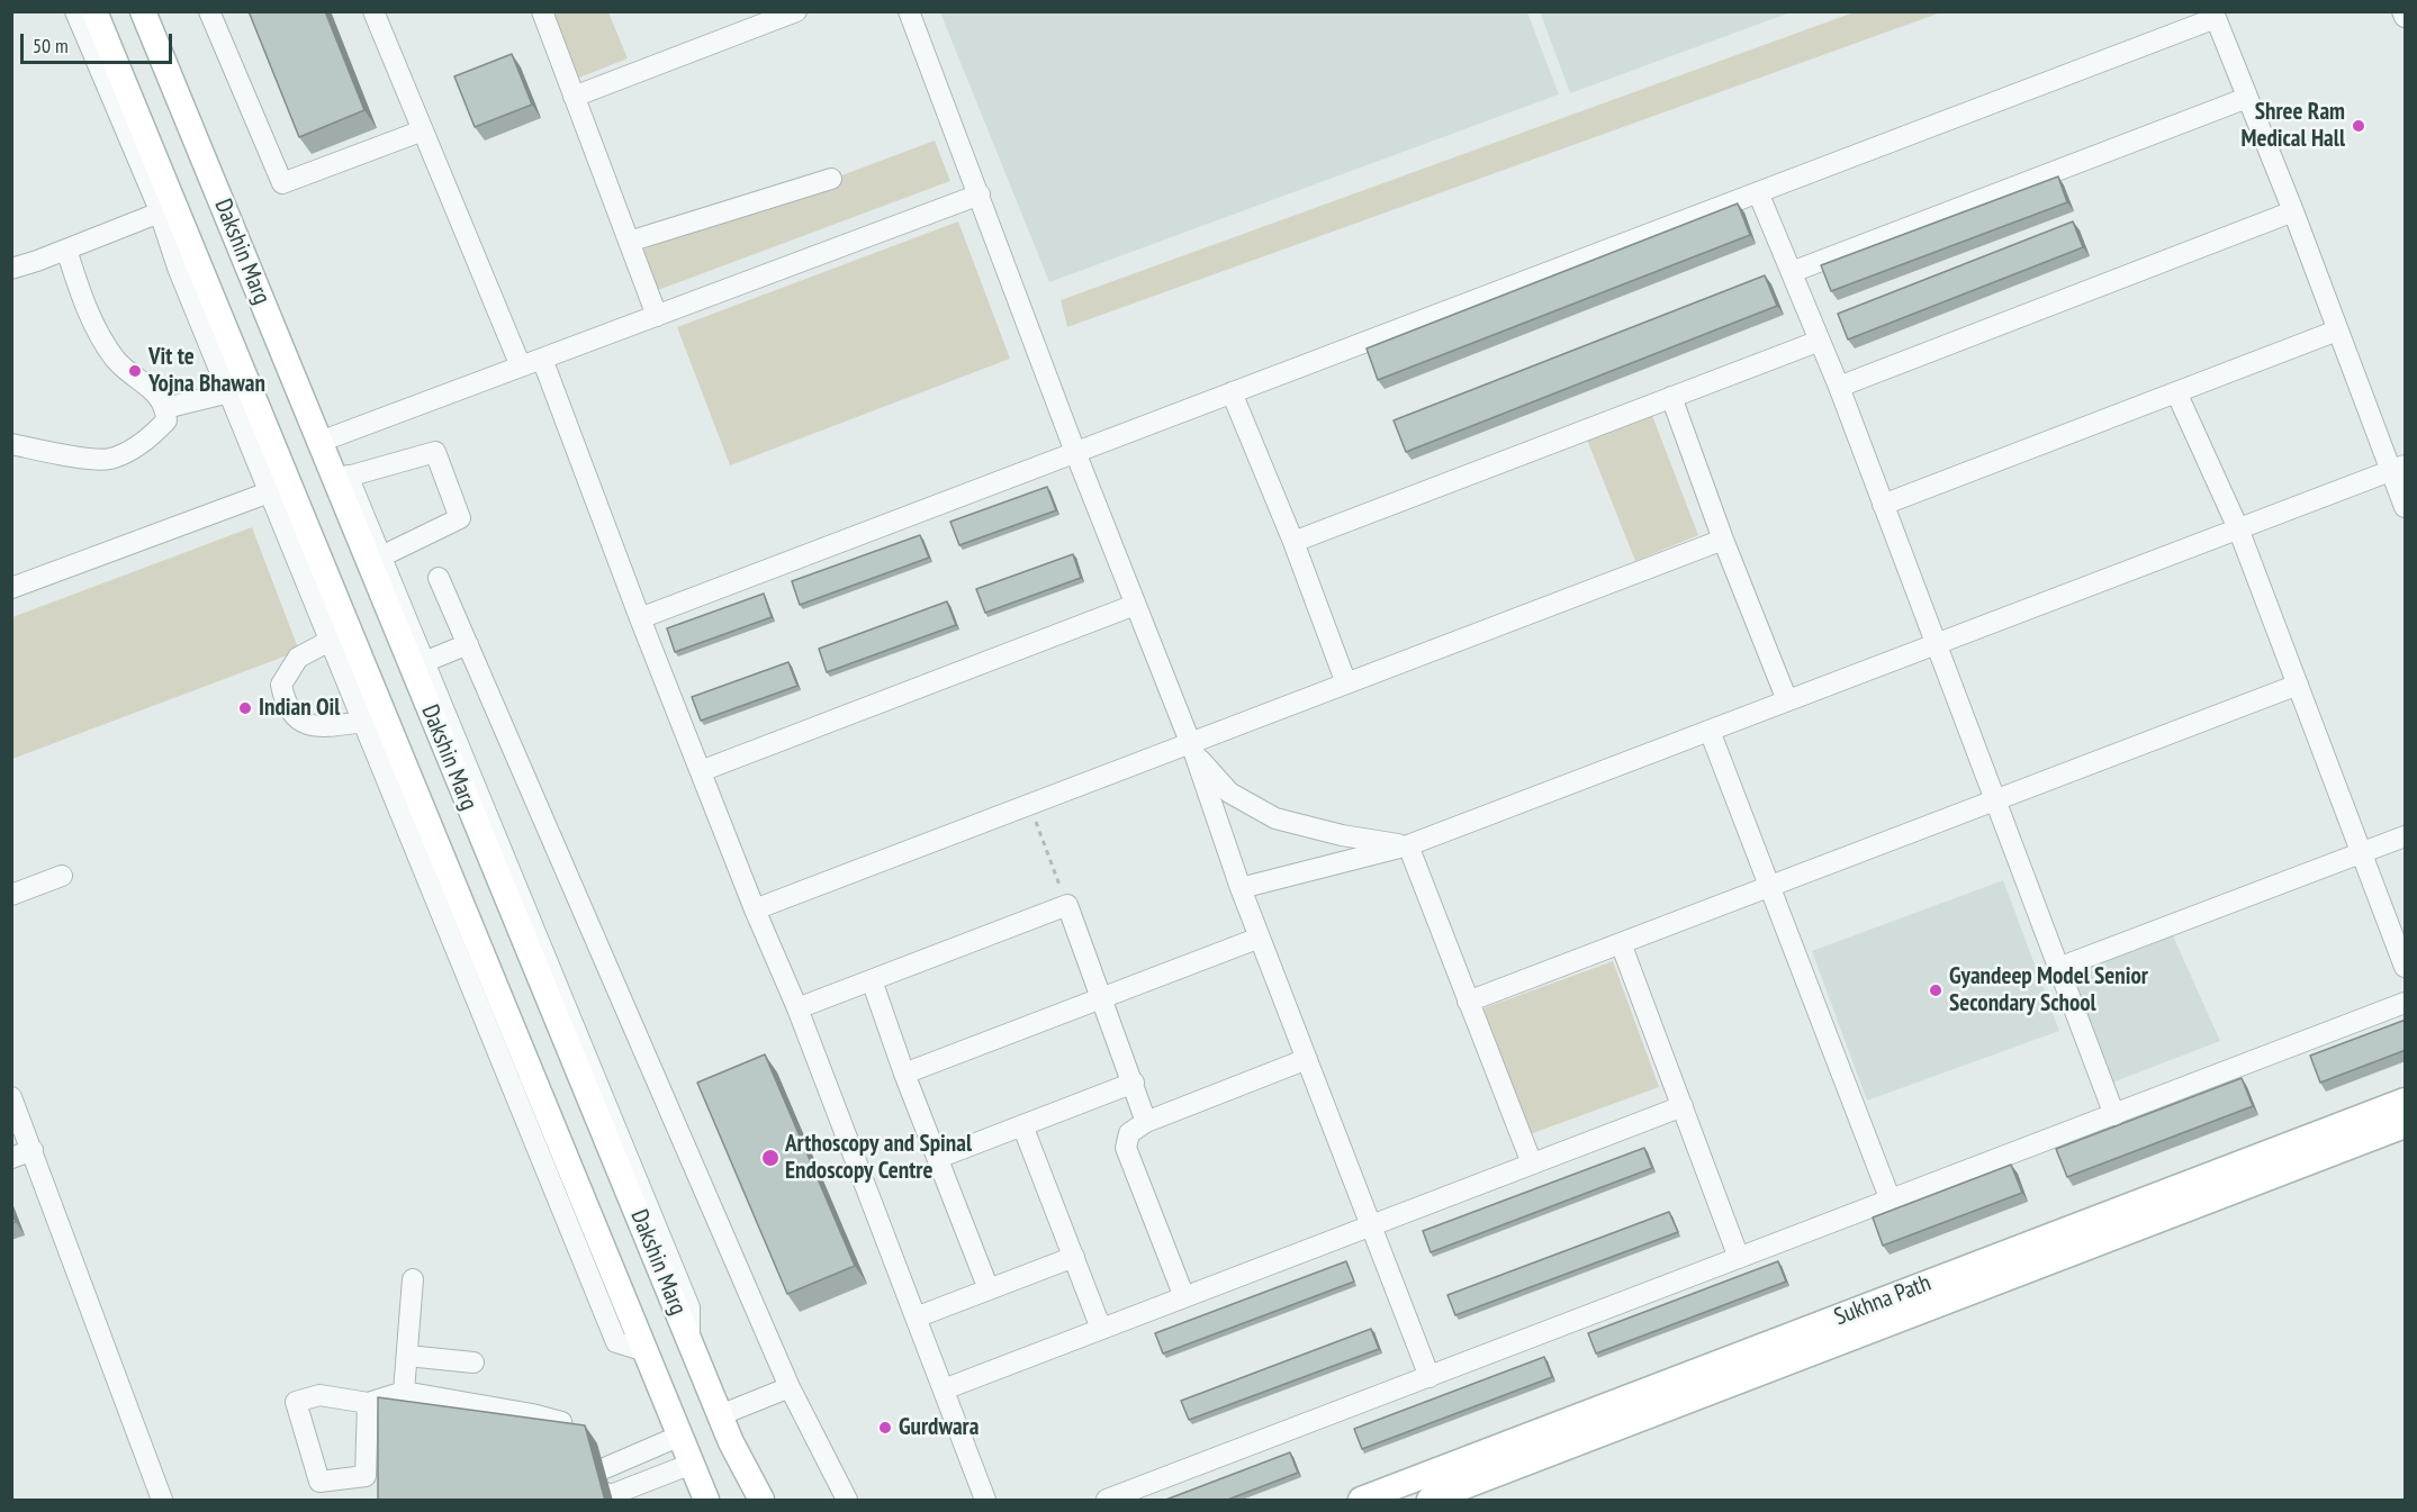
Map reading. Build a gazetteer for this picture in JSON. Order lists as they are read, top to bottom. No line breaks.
{"streets":{"main road":["Dakshin Marg","Sukhna Path"]},"places":["Shree Ram Medical Hall","Vit te Yojna Bhawan","Indian Oil","Gyandeep Model Senior Secondary School","Arthoscopy and Spinal Endoscopy Centre","Gurdwara"],"scale_bar":"50 m"}
